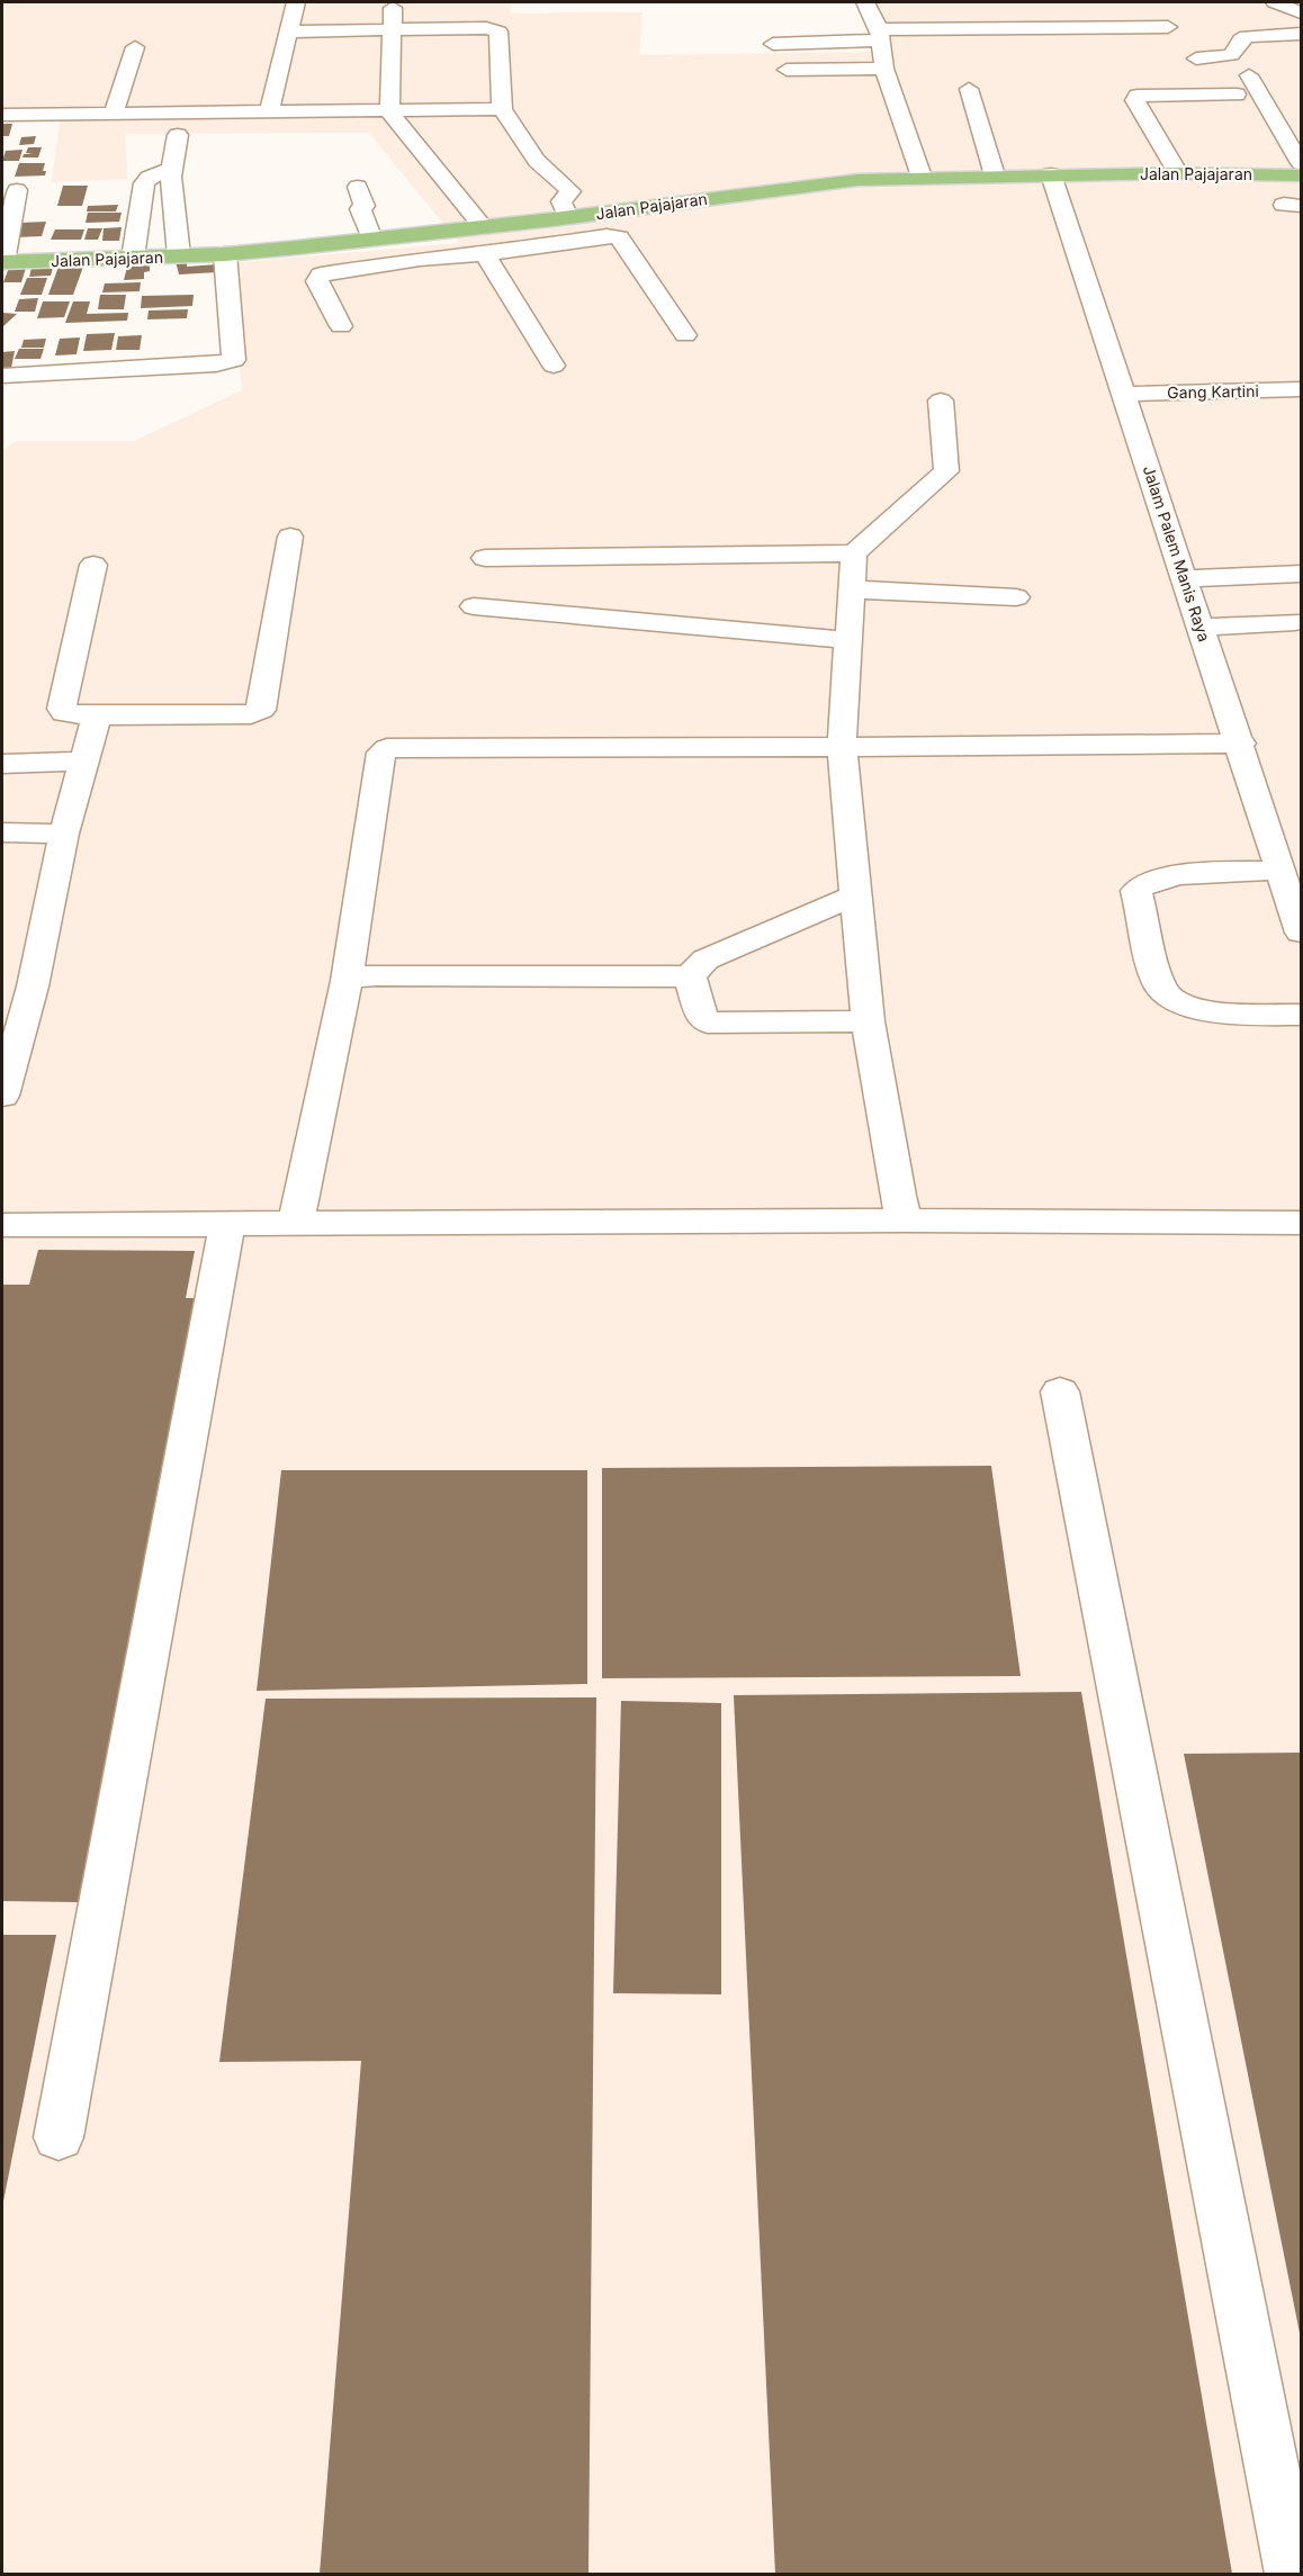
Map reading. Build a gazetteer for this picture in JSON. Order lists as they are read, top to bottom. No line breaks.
{"streets":{"main road":["Jalan Pajajaran"],"street":["Gang Kartini","Jalam Palem Manis Raya"]},"crossings":[["Jalan Pajajaran","Jalam Palem Manis Raya"],["Gang Kartini","Jalam Palem Manis Raya"]]}
